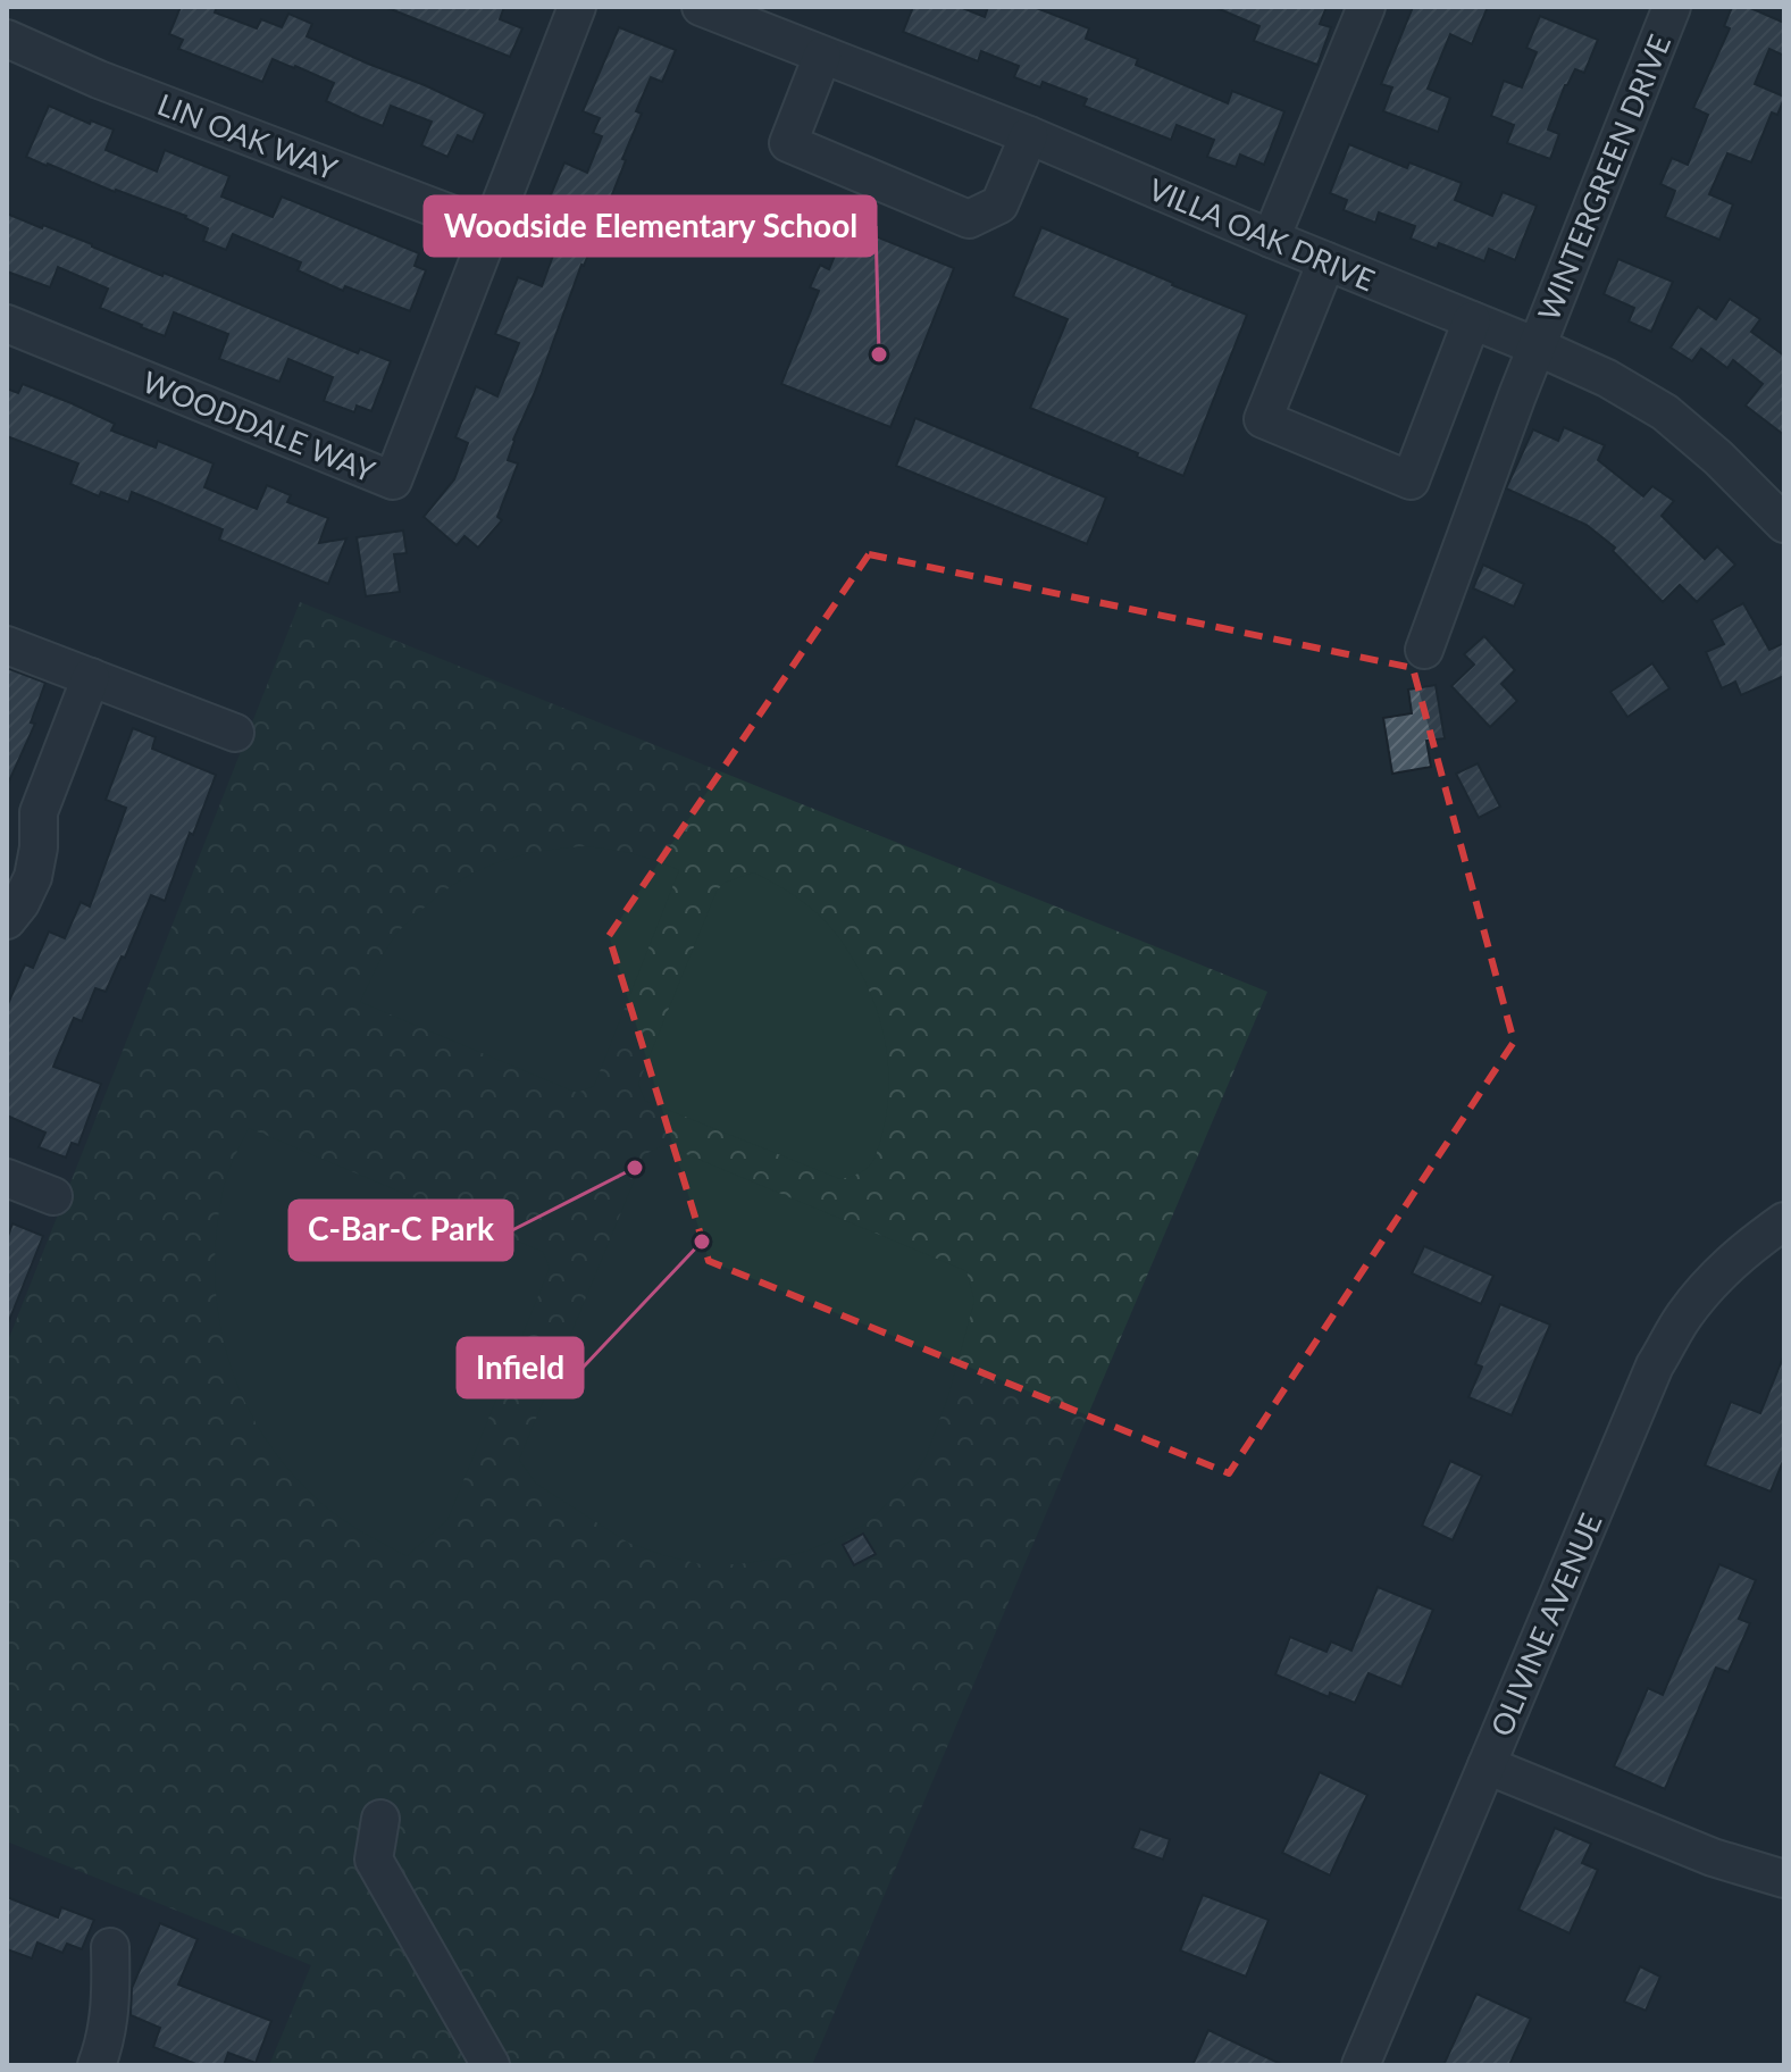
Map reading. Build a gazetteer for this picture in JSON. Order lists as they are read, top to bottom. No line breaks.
{"streets":{"street":["LIN OAK WAY","WINTERGREEN DRIVE","VILLA OAK DRIVE","WOODDALE WAY","OLIVINE AVENUE"]},"crossings":[["LIN OAK WAY","WOODDALE WAY"],["WINTERGREEN DRIVE","VILLA OAK DRIVE"]],"places":["Woodside Elementary School","C-Bar-C Park","Infield"]}
